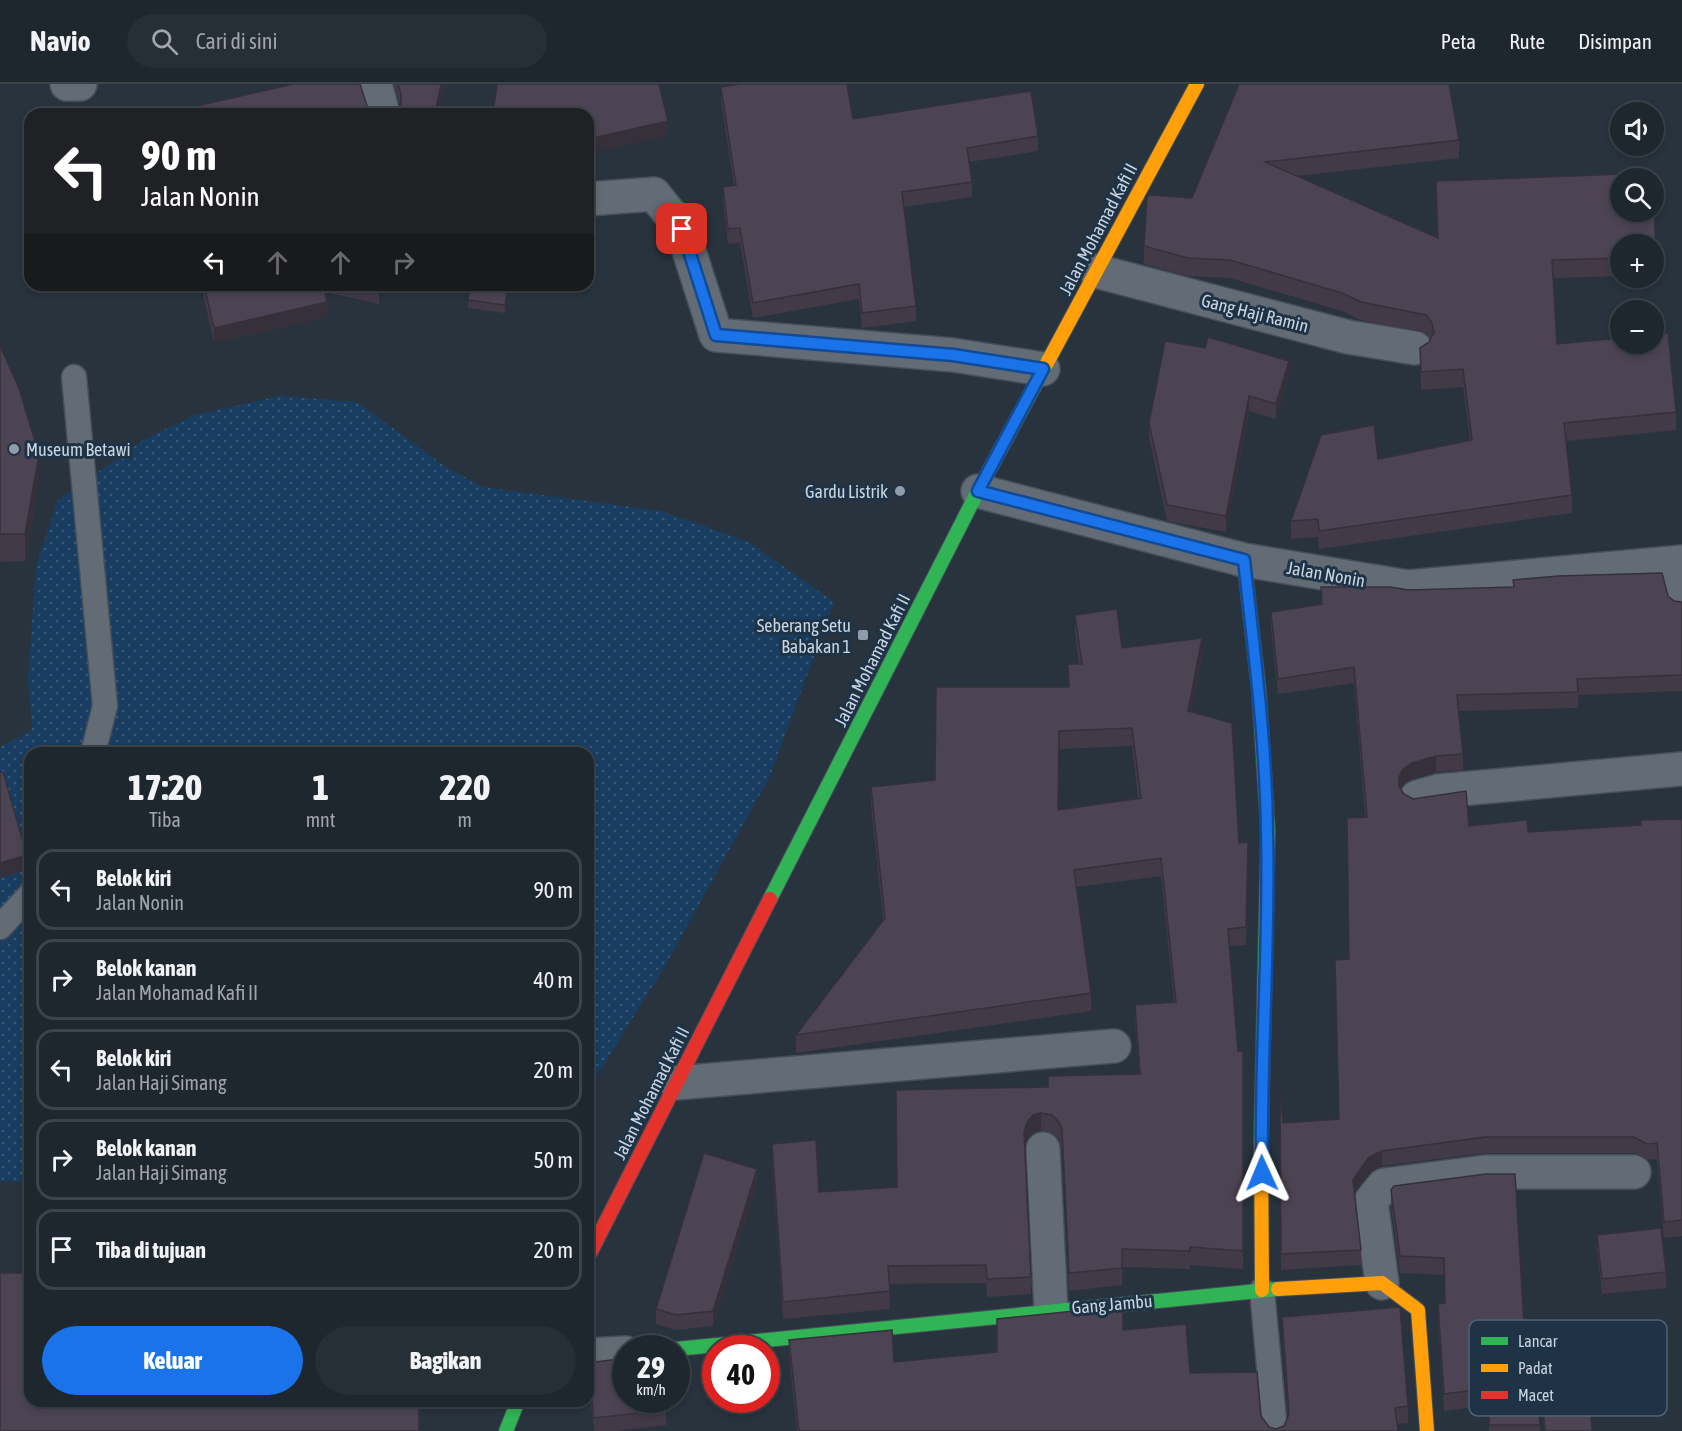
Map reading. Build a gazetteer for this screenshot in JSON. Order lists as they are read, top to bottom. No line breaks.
{"streets":{"street":["Jalan Mohamad Kafi II","Gang Haji Ramin","Jalan Nonin","Gang Jambu"]},"crossings":[["Jalan Mohamad Kafi II","Gang Haji Ramin"],["Jalan Mohamad Kafi II","Jalan Nonin"]],"places":{"other":["Museum Betawi","Gardu Listrik"],"transit":["Seberang Setu Babakan 1"]},"legend":["Lancar","Padat","Macet"],"page":{"header":"Navio","search":"Cari di sini","nav":["Peta","Rute","Disimpan"],"map_buttons":["+","−"],"turn":["90 m","Jalan Nonin"],"eta":["17:20","Tiba","1","mnt","220","m"],"list":[{"name":"Belok kiri","note":"Jalan Nonin","value":"90 m"},{"name":"Belok kanan","note":"Jalan Mohamad Kafi II","value":"40 m"},{"name":"Belok kiri","note":"Jalan Haji Simang","value":"20 m"},{"name":"Belok kanan","note":"Jalan Haji Simang","value":"50 m"},{"name":"Tiba di tujuan","value":"20 m"}],"buttons":["Keluar","Bagikan"],"speed":"29 km/h","limit":"40"}}
